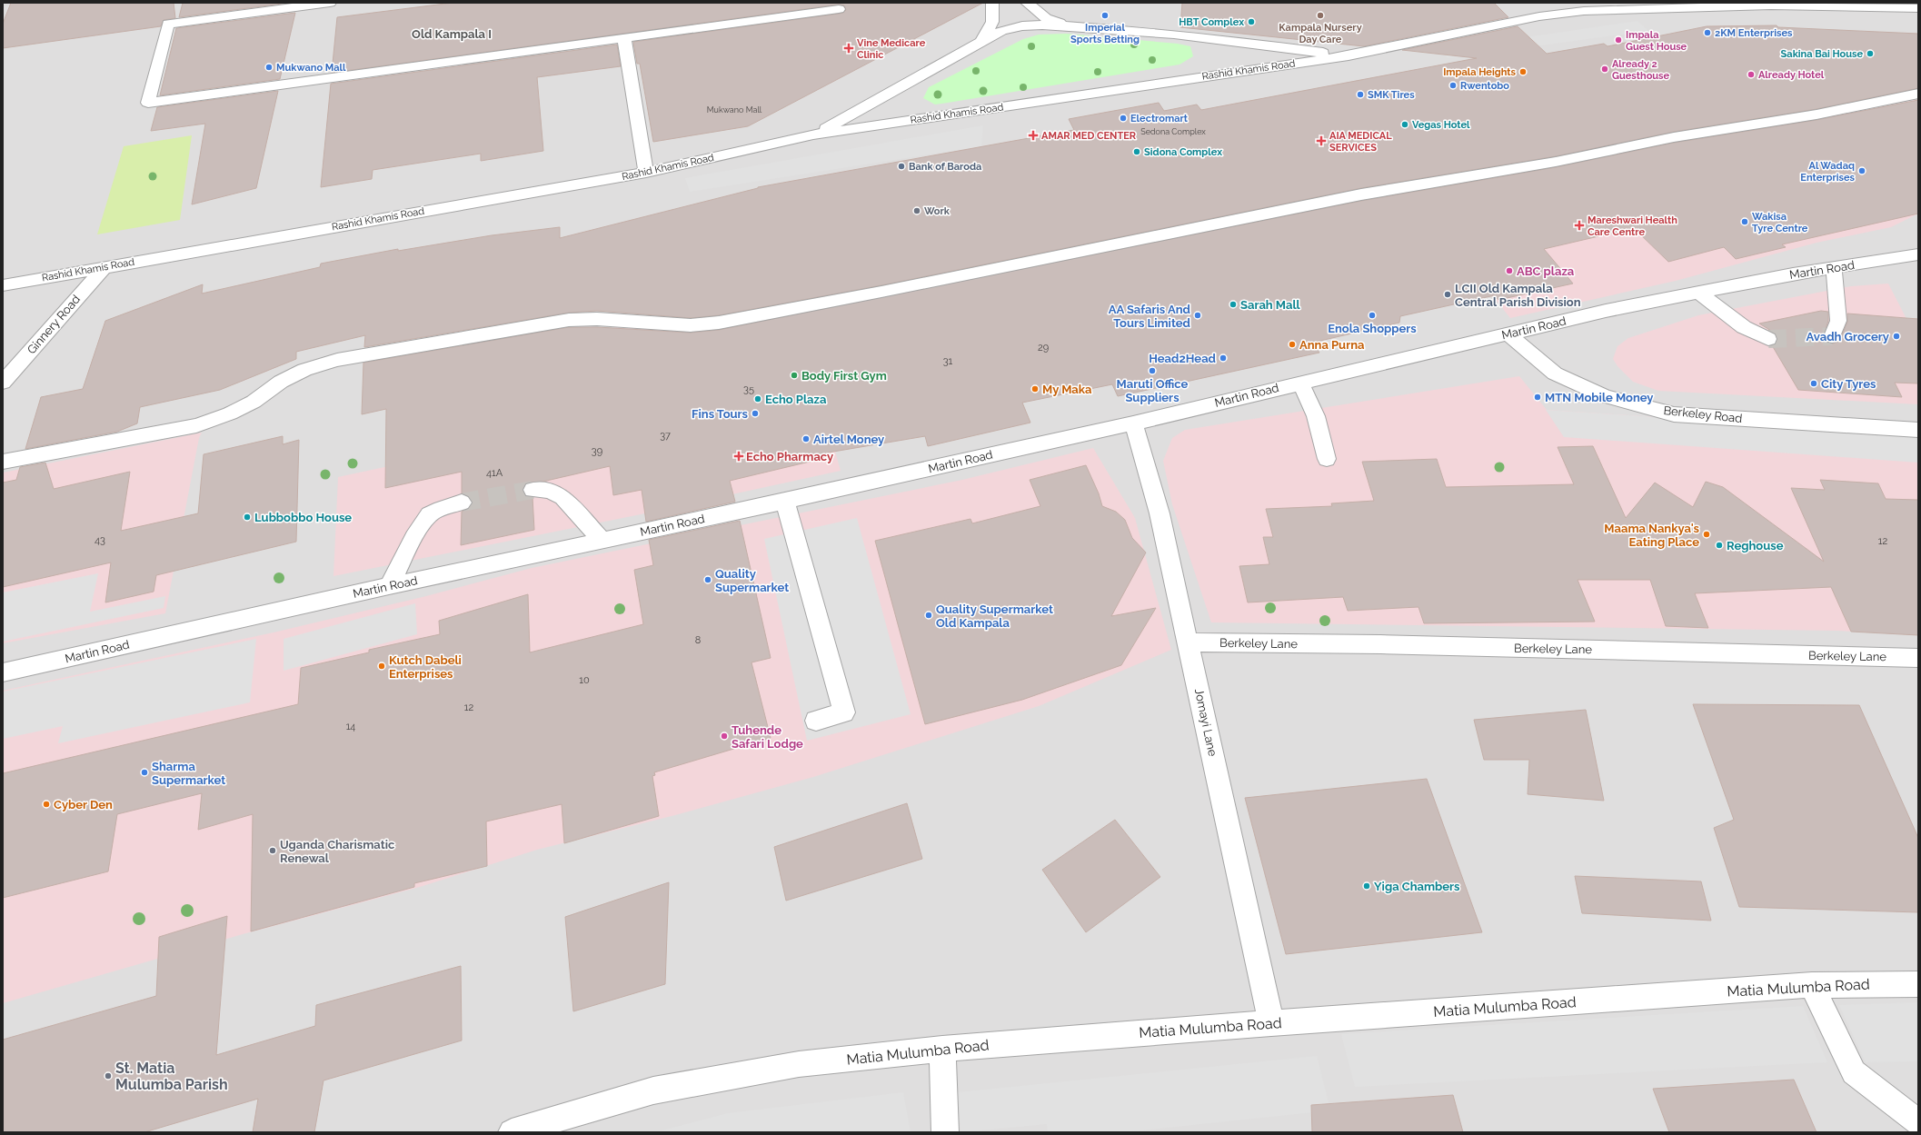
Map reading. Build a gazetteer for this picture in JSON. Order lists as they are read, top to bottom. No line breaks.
{"streets":{"street":["Rashid Khamis Road","Martin Road","Ginnery Road","Berkeley Road","Berkeley Lane","Jomayi Lane","Matia Mulumba Road"]},"crossings":[["Rashid Khamis Road","Ginnery Road"],["Martin Road","Berkeley Road"],["Martin Road","Jomayi Lane"],["Berkeley Lane","Jomayi Lane"],["Jomayi Lane","Matia Mulumba Road"]],"districts":["Old Kampala I"],"places":{"other":["Imperial Sports Betting","Kampala Nursery Day Care","HBT Complex","2KM Enterprises","Impala Guest House","Sakina Bai House","Mukwano Mall","Already 2 Guesthouse","Impala Heights","Already Hotel","Rwentobo","SMK Tires","Electromart","Vegas Hotel","Sidona Complex","Bank of Baroda","Al Wadaq Enterprises","Work","Wakisa Tyre Centre","ABC plaza","LCII Old Kampala Central Parish Division","Sarah Mall","AA Safaris And Tours Limited","Enola Shoppers","Avadh Grocery","Anna Purna","Head2Head","Maruti Office Suppliers","Body First Gym","City Tyres","My Maka","MTN Mobile Money","Echo Plaza","Fins Tours","Airtel Money","Lubbobbo House","Maama Nankya's Eating Place","Reghouse","Quality Supermarket","Quality Supermarket Old Kampala","Kutch Dabeli Enterprises","Tuhende Safari Lodge","Sharma Supermarket","Cyber Den","Uganda Charismatic Renewal","Yiga Chambers","St. Matia Mulumba Parish"],"health":["Vine Medicare Clinic","AMAR MED CENTER","AIA MEDICAL SERVICES","Mareshwari Health Care Centre","Echo Pharmacy"]},"house_numbers":["Mukwano Mall","Sedona Complex","29","31","35","37","39","41A","43","12","8","10","12","14"]}
